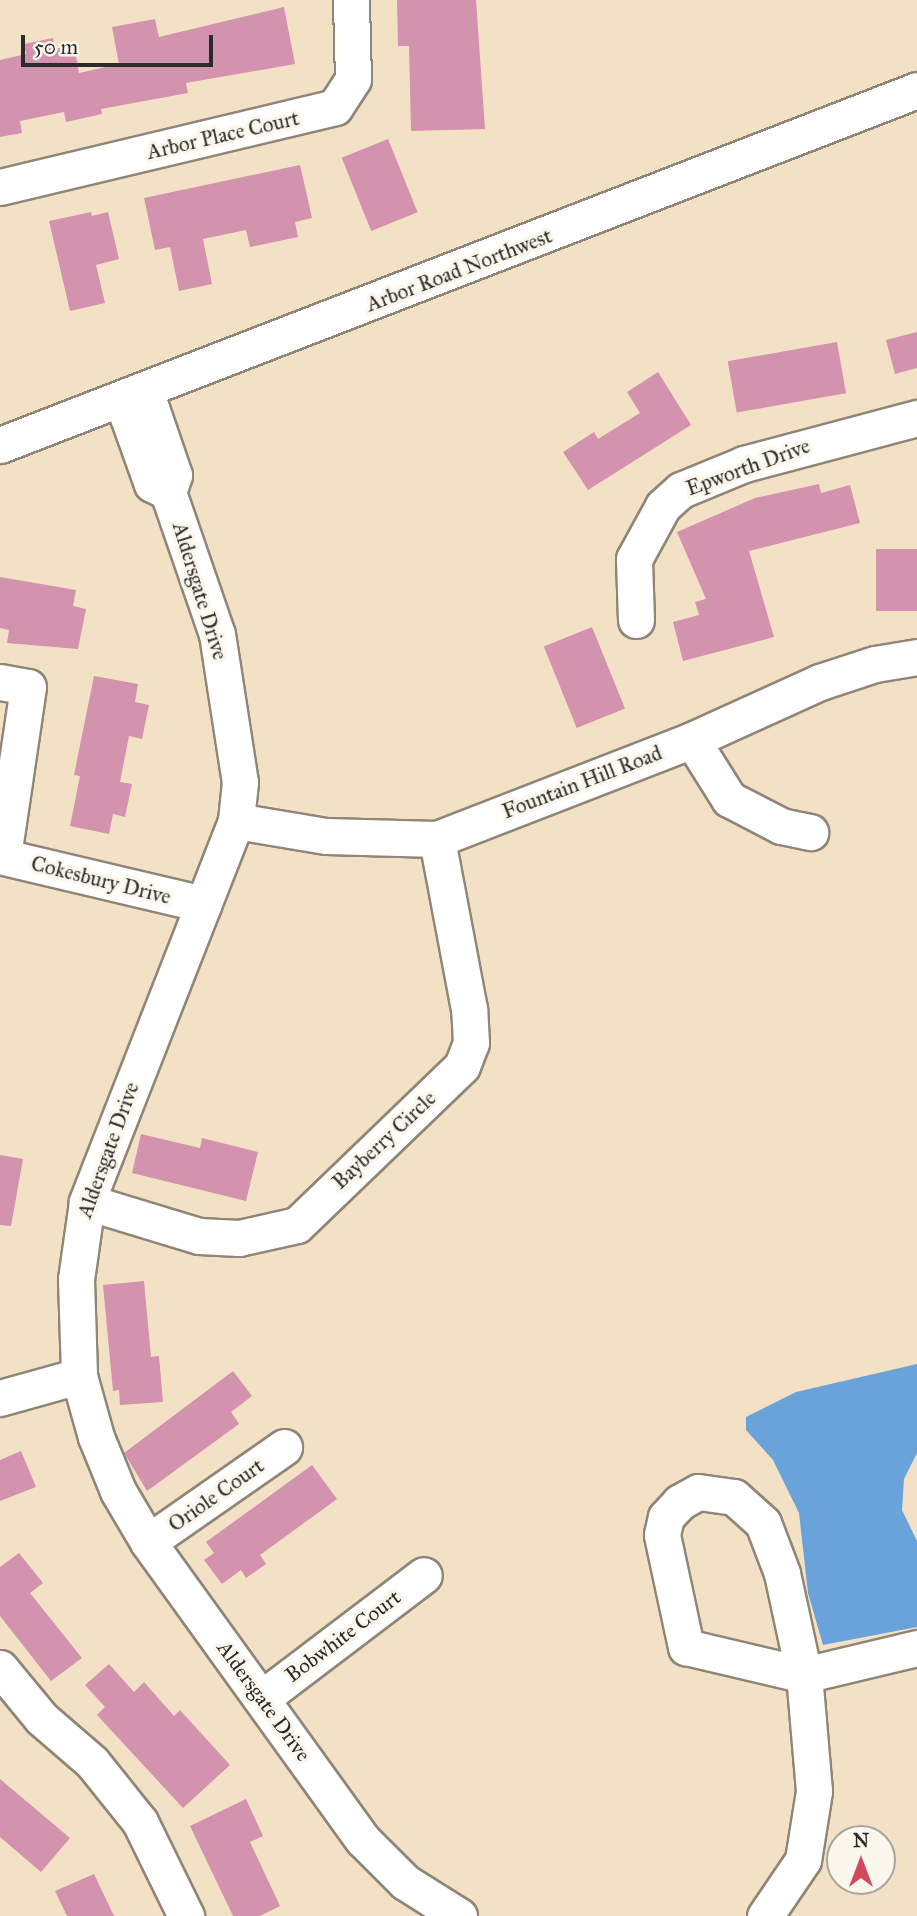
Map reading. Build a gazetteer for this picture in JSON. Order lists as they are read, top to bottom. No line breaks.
{"streets":{"street":["Arbor Place Court","Arbor Road Northwest","Epworth Drive","Aldersgate Drive","Fountain Hill Road","Cokesbury Drive","Bayberry Circle","Oriole Court","Bobwhite Court"]},"crossings":[["Arbor Road Northwest","Aldersgate Drive"],["Aldersgate Drive","Fountain Hill Road"],["Aldersgate Drive","Cokesbury Drive"],["Aldersgate Drive","Bayberry Circle"],["Aldersgate Drive","Oriole Court"],["Aldersgate Drive","Bobwhite Court"],["Fountain Hill Road","Bayberry Circle"]],"scale_bar":"50 m","north":"top"}
